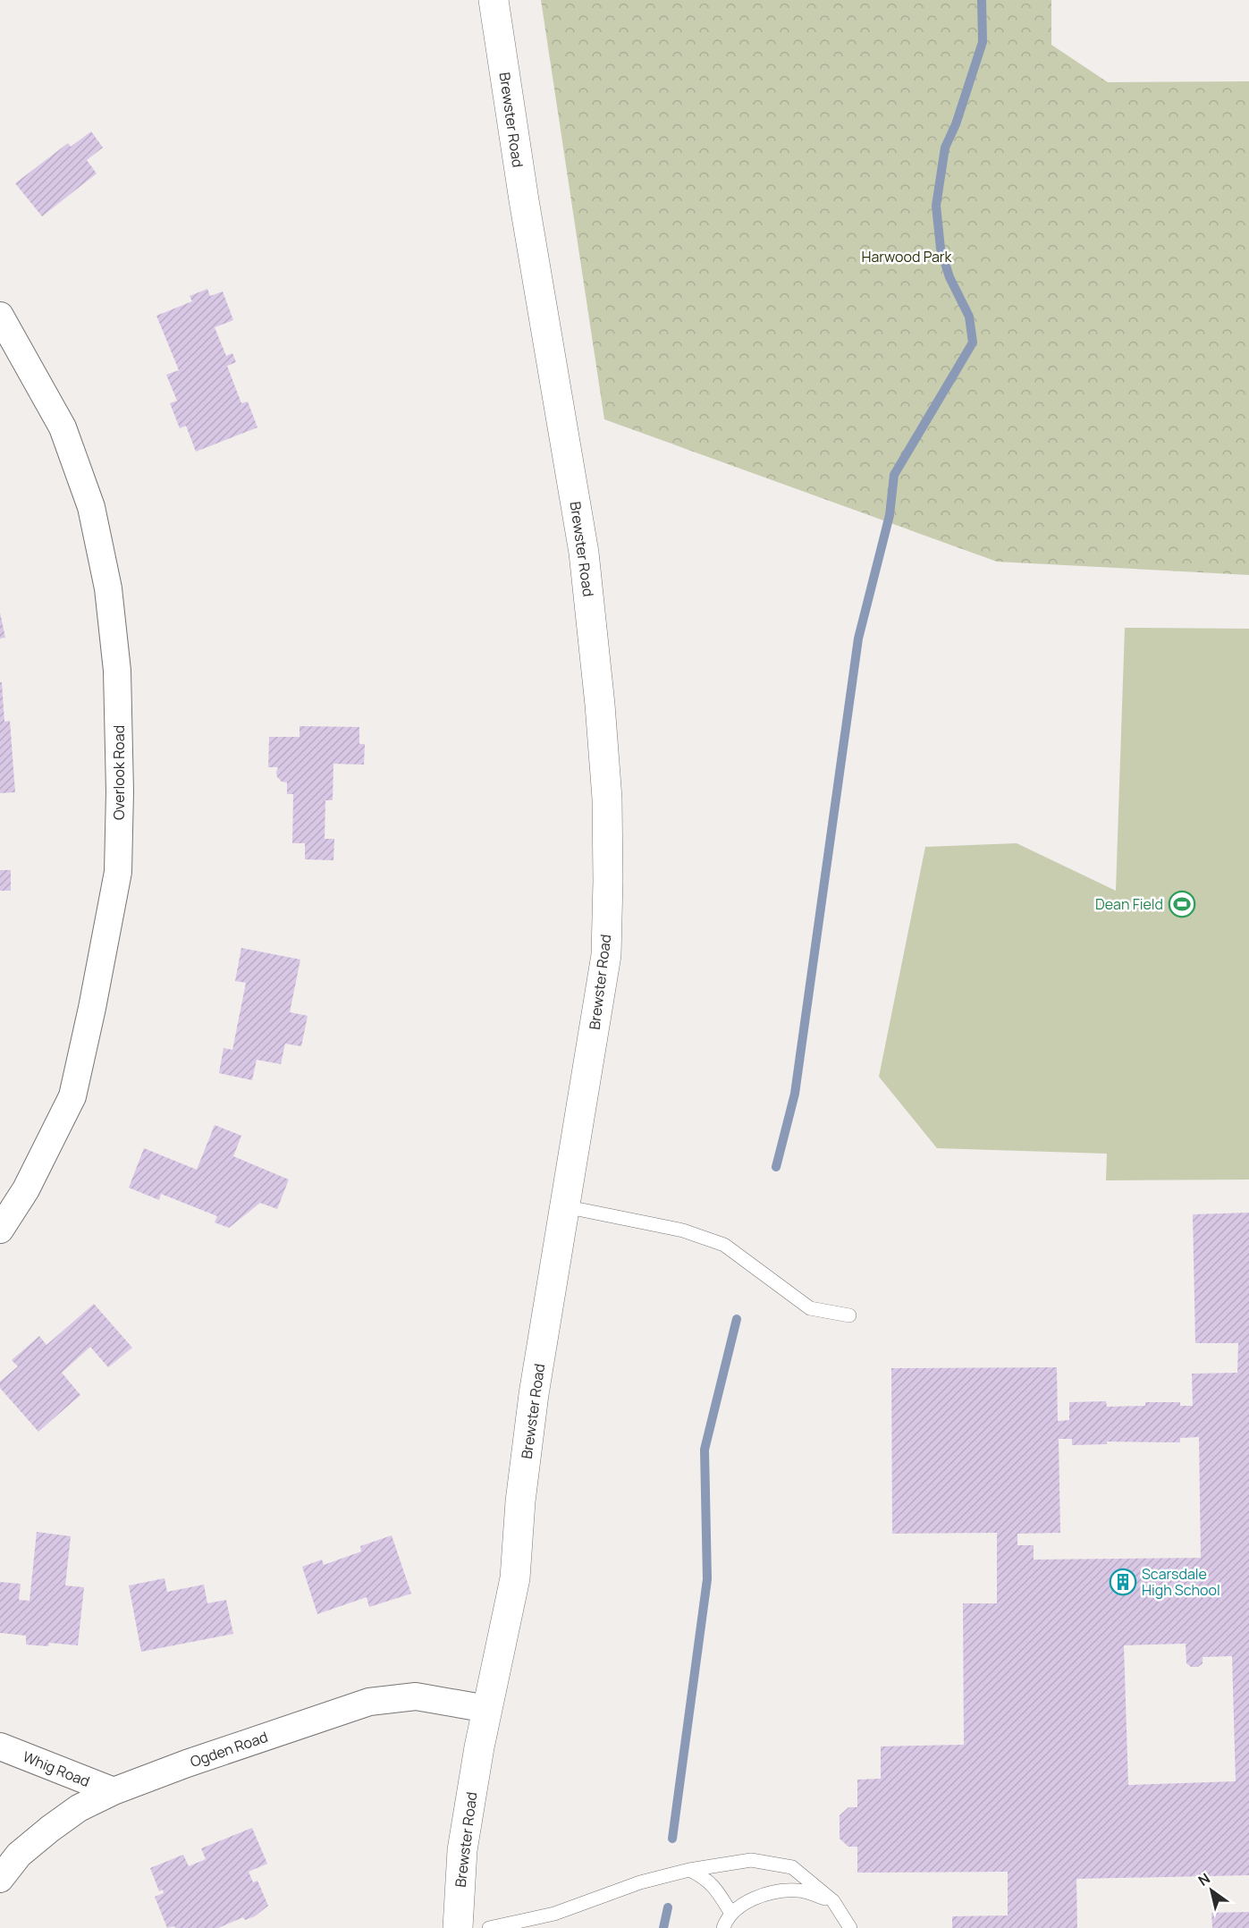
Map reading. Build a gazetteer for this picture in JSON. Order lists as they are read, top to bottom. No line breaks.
{"streets":{"street":["Brewster Road","Overlook Road","Ogden Road","Whig Road"]},"crossings":[["Brewster Road","Ogden Road"],["Ogden Road","Whig Road"]],"parks":["Harwood Park"],"places":{"sports":["Dean Field"],"building":["Scarsdale High School"]},"north":"top left"}
